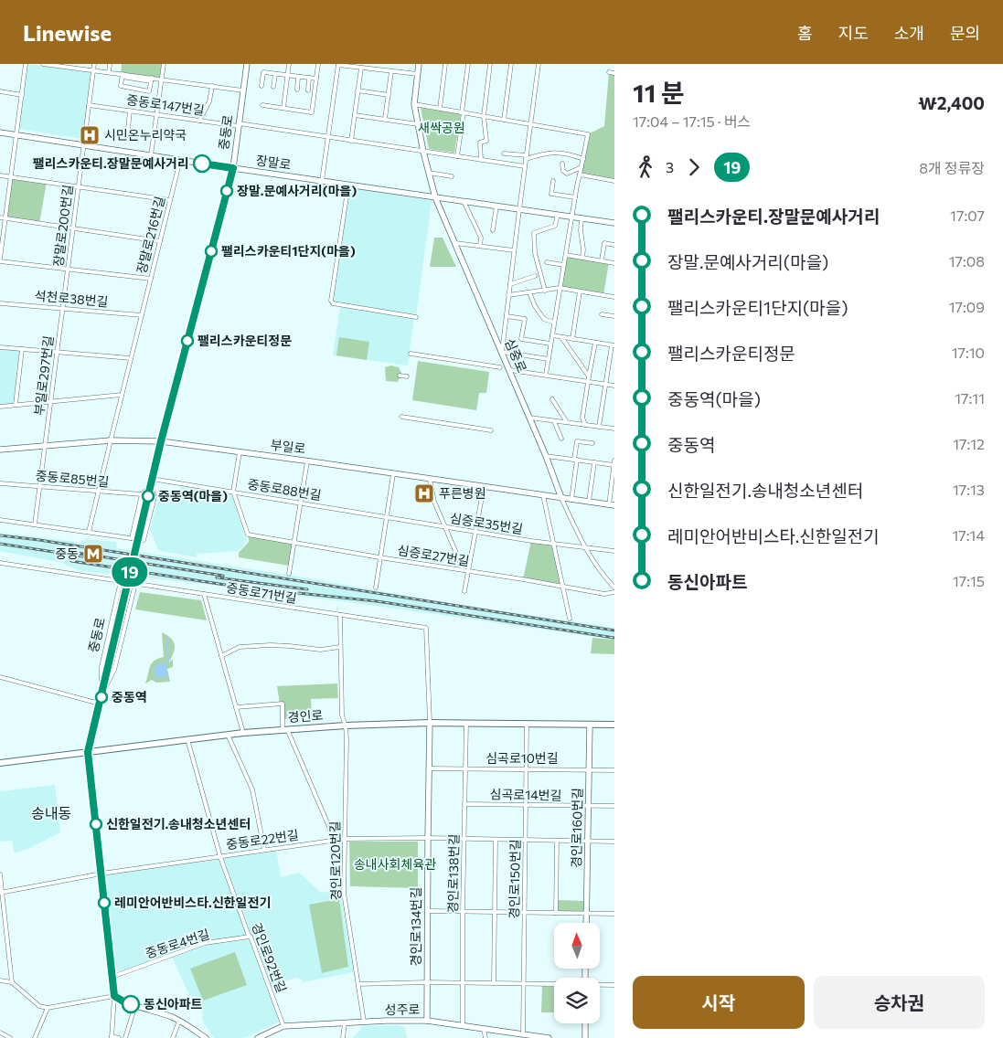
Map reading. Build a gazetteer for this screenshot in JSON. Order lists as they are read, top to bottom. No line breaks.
{"streets":{"main road":["경인로"],"street":["중동로147번길","중동로","장말로","장말로200번길","장말로216번길","석천로38번길","심중로","부일로297번길","부일로","중동로85번길","중동로88번길","심중로35번길","심중로27번길","중동로71번길","심곡로10번길","심곡로14번길","경인로160번길","중동로22번길","경인로120번길","경인로138번길","경인로150번길","경인로134번길","중동로4번길","경인로92번길","성주로"]},"crossings":[["중동로147번길","중동로"],["중동로147번길","장말로200번길"],["중동로147번길","심중로"],["중동로","장말로"],["중동로","부일로"],["중동로","중동로85번길"],["중동로","중동로88번길"],["중동로","중동로71번길"],["중동로","경인로"],["중동로","중동로22번길"],["중동로","중동로4번길"],["장말로","장말로200번길"],["장말로","장말로216번길"],["장말로","심중로"],["장말로200번길","석천로38번길"],["장말로200번길","부일로297번길"],["장말로216번길","석천로38번길"],["장말로216번길","부일로"],["장말로216번길","중동로85번길"],["석천로38번길","부일로297번길"],["심중로","부일로"],["심중로","심중로35번길"],["부일로297번길","부일로"],["부일로297번길","중동로85번길"],["중동로88번길","심중로35번길"],["중동로88번길","심중로27번길"],["중동로71번길","경인로"],["중동로71번길","경인로120번길"],["중동로71번길","경인로134번길"],["경인로","경인로160번길"],["경인로","경인로120번길"],["경인로","경인로138번길"],["경인로","경인로150번길"],["경인로","경인로134번길"],["경인로","경인로92번길"],["심곡로10번길","경인로160번길"],["심곡로10번길","경인로138번길"],["심곡로10번길","경인로150번길"],["심곡로10번길","경인로134번길"],["심곡로14번길","경인로160번길"],["심곡로14번길","경인로138번길"],["심곡로14번길","경인로150번길"],["경인로160번길","중동로22번길"],["중동로22번길","경인로120번길"],["중동로22번길","경인로138번길"],["중동로22번길","경인로150번길"],["중동로22번길","경인로134번길"],["중동로22번길","경인로92번길"],["경인로120번길","성주로"],["경인로138번길","성주로"],["경인로150번길","성주로"],["경인로134번길","성주로"],["중동로4번길","경인로92번길"],["경인로92번길","성주로"]],"districts":["송내동"],"parks":["새싹공원","송내사회체육관"],"places":{"hospital":["시민온누리약국","푸른병원"],"other":["팰리스카운티.장말문예사거리","장말.문예사거리(마을)","팰리스카운티1단지(마을)","팰리스카운티정문","중동역(마을)","중동역","신한일전기.송내청소년센터","레미안어반비스타.신한일전기","동신아파트"],"metro station":["중동"]},"lines":["bus line 19"],"north":"top","page":{"header":"Linewise","nav":["홈","지도","소개","문의"],"on_map":"19","heading":["11 분","17:04 – 17:15 · 버스","₩2,400"],"legs":["3","19","8개 정류장"],"list":[{"name":"팰리스카운티.장말문예사거리","value":"17:07"},{"name":"장말.문예사거리(마을)","value":"17:08"},{"name":"팰리스카운티1단지(마을)","value":"17:09"},{"name":"팰리스카운티정문","value":"17:10"},{"name":"중동역(마을)","value":"17:11"},{"name":"중동역","value":"17:12"},{"name":"신한일전기.송내청소년센터","value":"17:13"},{"name":"레미안어반비스타.신한일전기","value":"17:14"},{"name":"동신아파트","value":"17:15"}],"buttons":["시작","승차권"]}}
